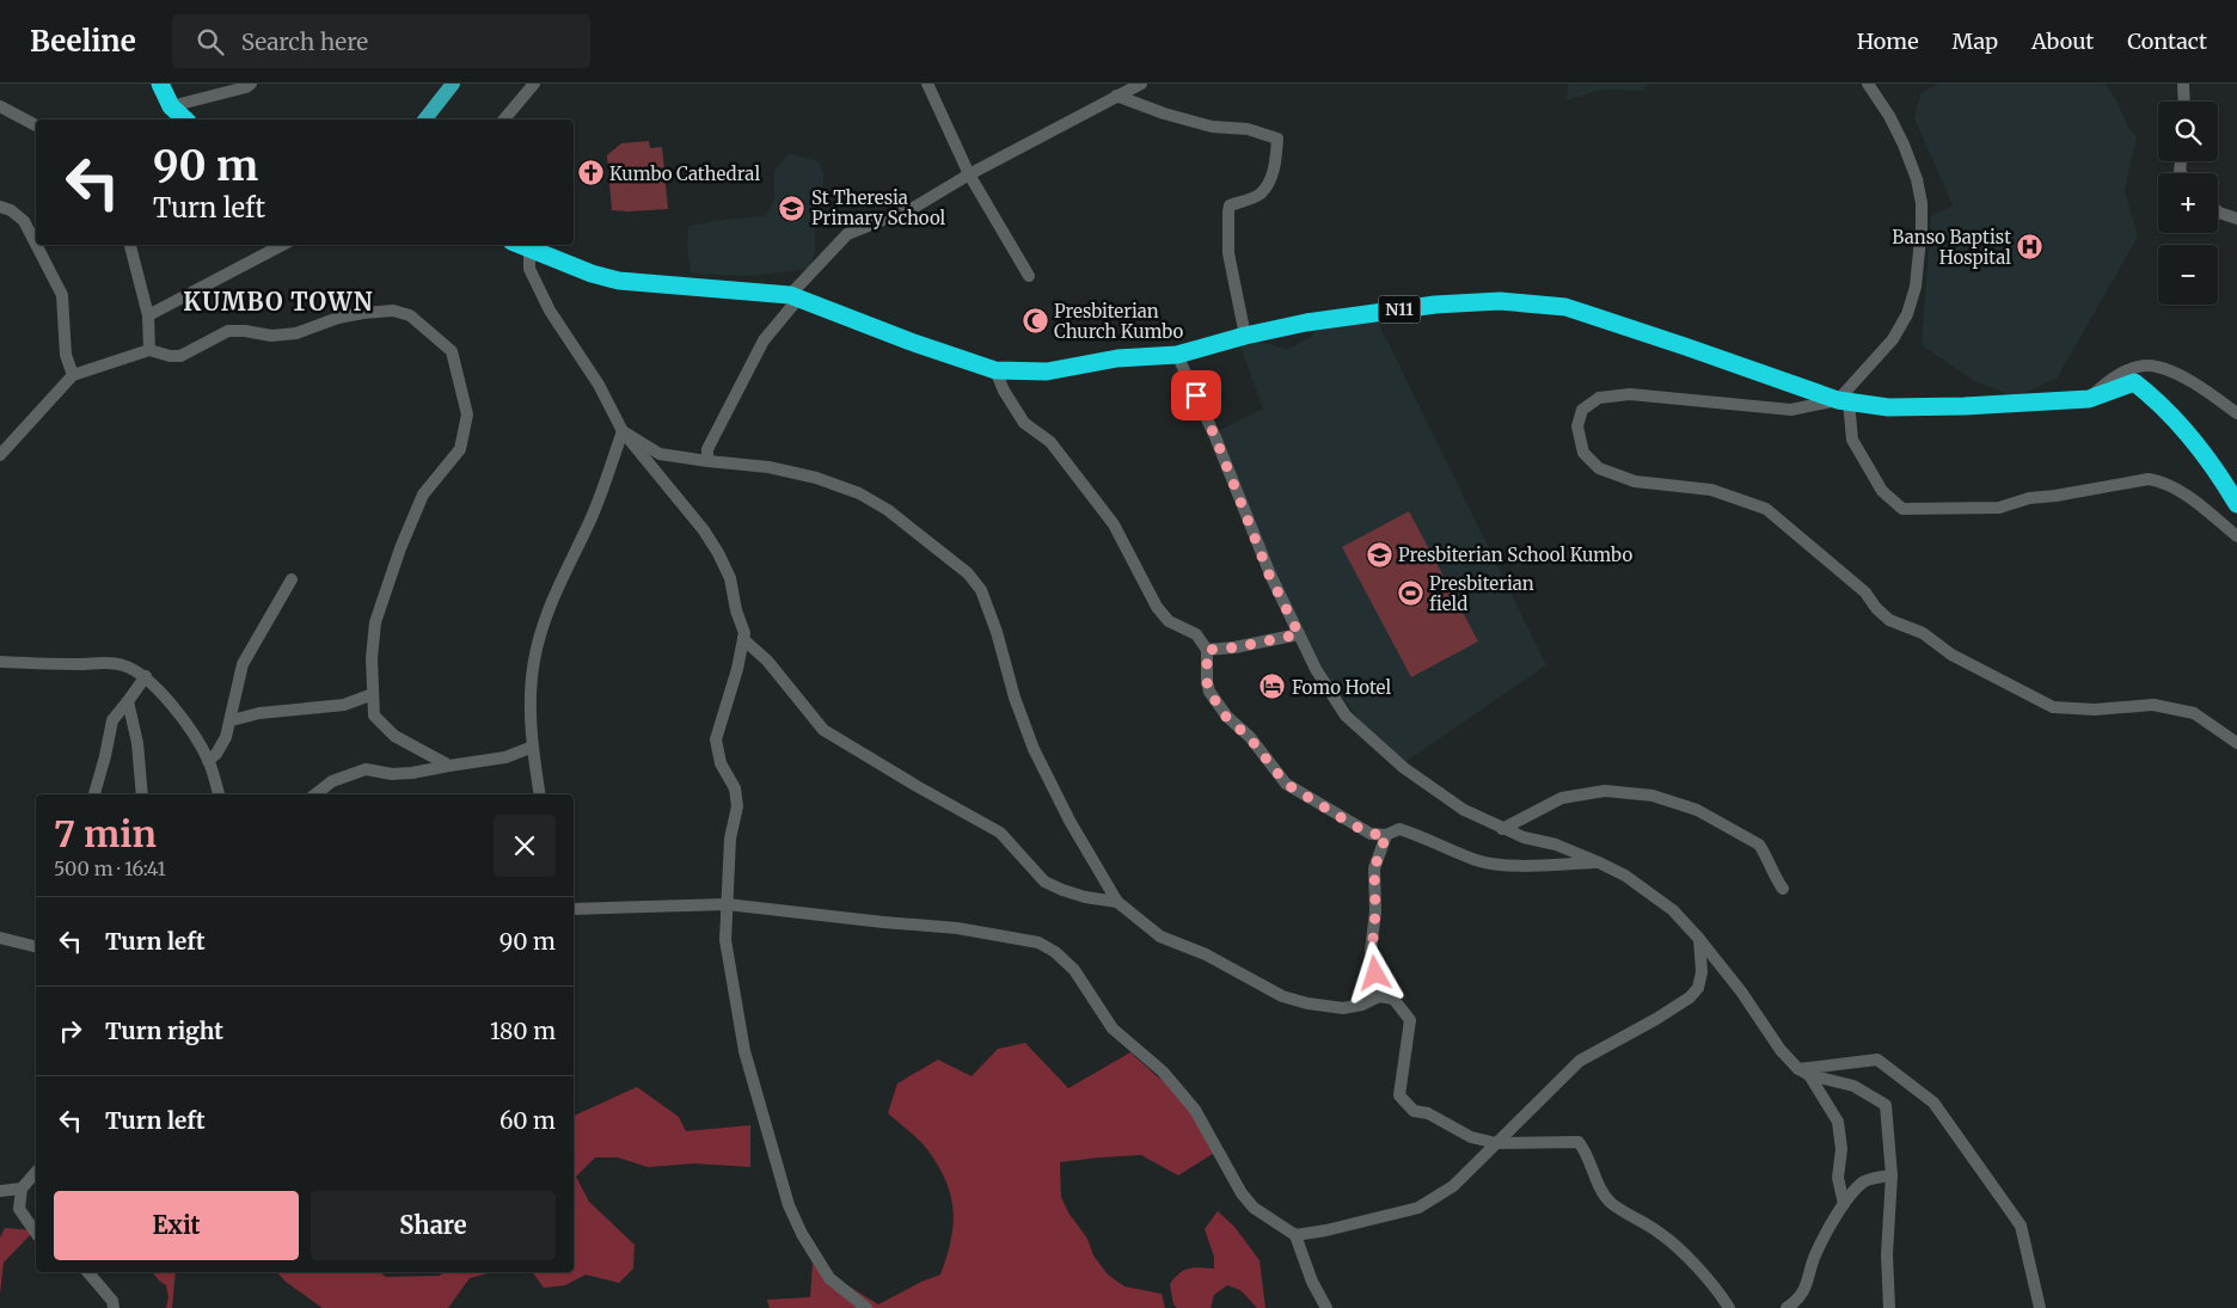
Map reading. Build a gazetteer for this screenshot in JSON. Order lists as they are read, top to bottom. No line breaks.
{"streets":{"highway":["N11"]},"districts":["KUMBO TOWN"],"places":{"church":["Kumbo Cathedral"],"school or university":["St Theresia Primary School","Presbiterian School Kumbo"],"hospital":["Banso Baptist Hospital"],"mosque":["Presbiterian Church Kumbo"],"sports":["Presbiterian field"],"hotel":["Fomo Hotel"]},"page":{"header":"Beeline","search":"Search here","nav":["Home","Map","About","Contact"],"map_buttons":["+","−"],"turn":["90 m","Turn left"],"heading":["7 min","500 m · 16:41"],"list":[{"name":"Turn left","value":"90 m"},{"name":"Turn right","value":"180 m"},{"name":"Turn left","value":"60 m"}],"buttons":["Exit","Share"]}}
